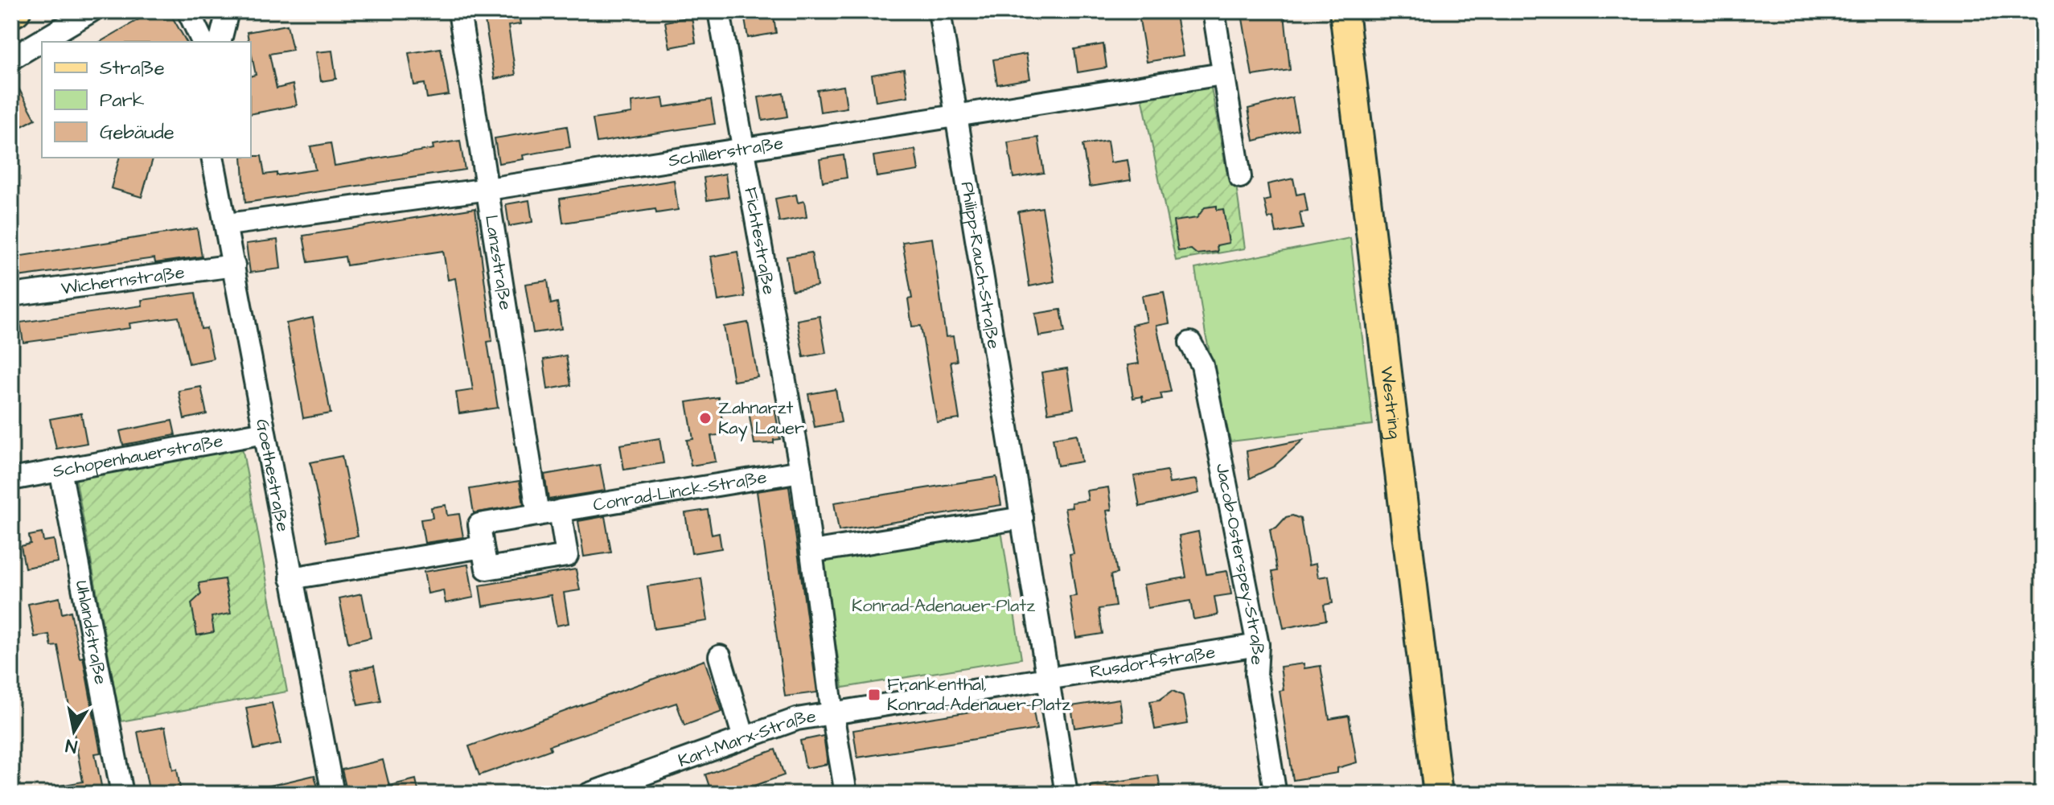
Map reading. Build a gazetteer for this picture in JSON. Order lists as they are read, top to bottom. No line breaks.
{"streets":{"main road":["Westring"],"street":["Schillerstraße","Fichtestraße","Lanzstraße","Philipp-Rauch-Straße","Wichernstraße","Schopenhauerstraße","Goethestraße","Conrad-Linck-Straße","Jacob-Osterspey-Straße","Uhlandstraße","Rusdorfstraße","Karl-Marx-Straße"]},"crossings":[["Schillerstraße","Fichtestraße"],["Schillerstraße","Lanzstraße"],["Schillerstraße","Philipp-Rauch-Straße"],["Schillerstraße","Goethestraße"],["Fichtestraße","Conrad-Linck-Straße"],["Lanzstraße","Conrad-Linck-Straße"],["Philipp-Rauch-Straße","Rusdorfstraße"],["Wichernstraße","Goethestraße"],["Schopenhauerstraße","Goethestraße"],["Schopenhauerstraße","Uhlandstraße"],["Jacob-Osterspey-Straße","Rusdorfstraße"]],"parks":["Konrad-Adenauer-Platz"],"places":{"other":["Zahnarzt Kay Lauer"],"transit":["Frankenthal, Konrad-Adenauer-Platz"]},"legend":["Straße","Park","Gebäude"],"north":"bottom"}
